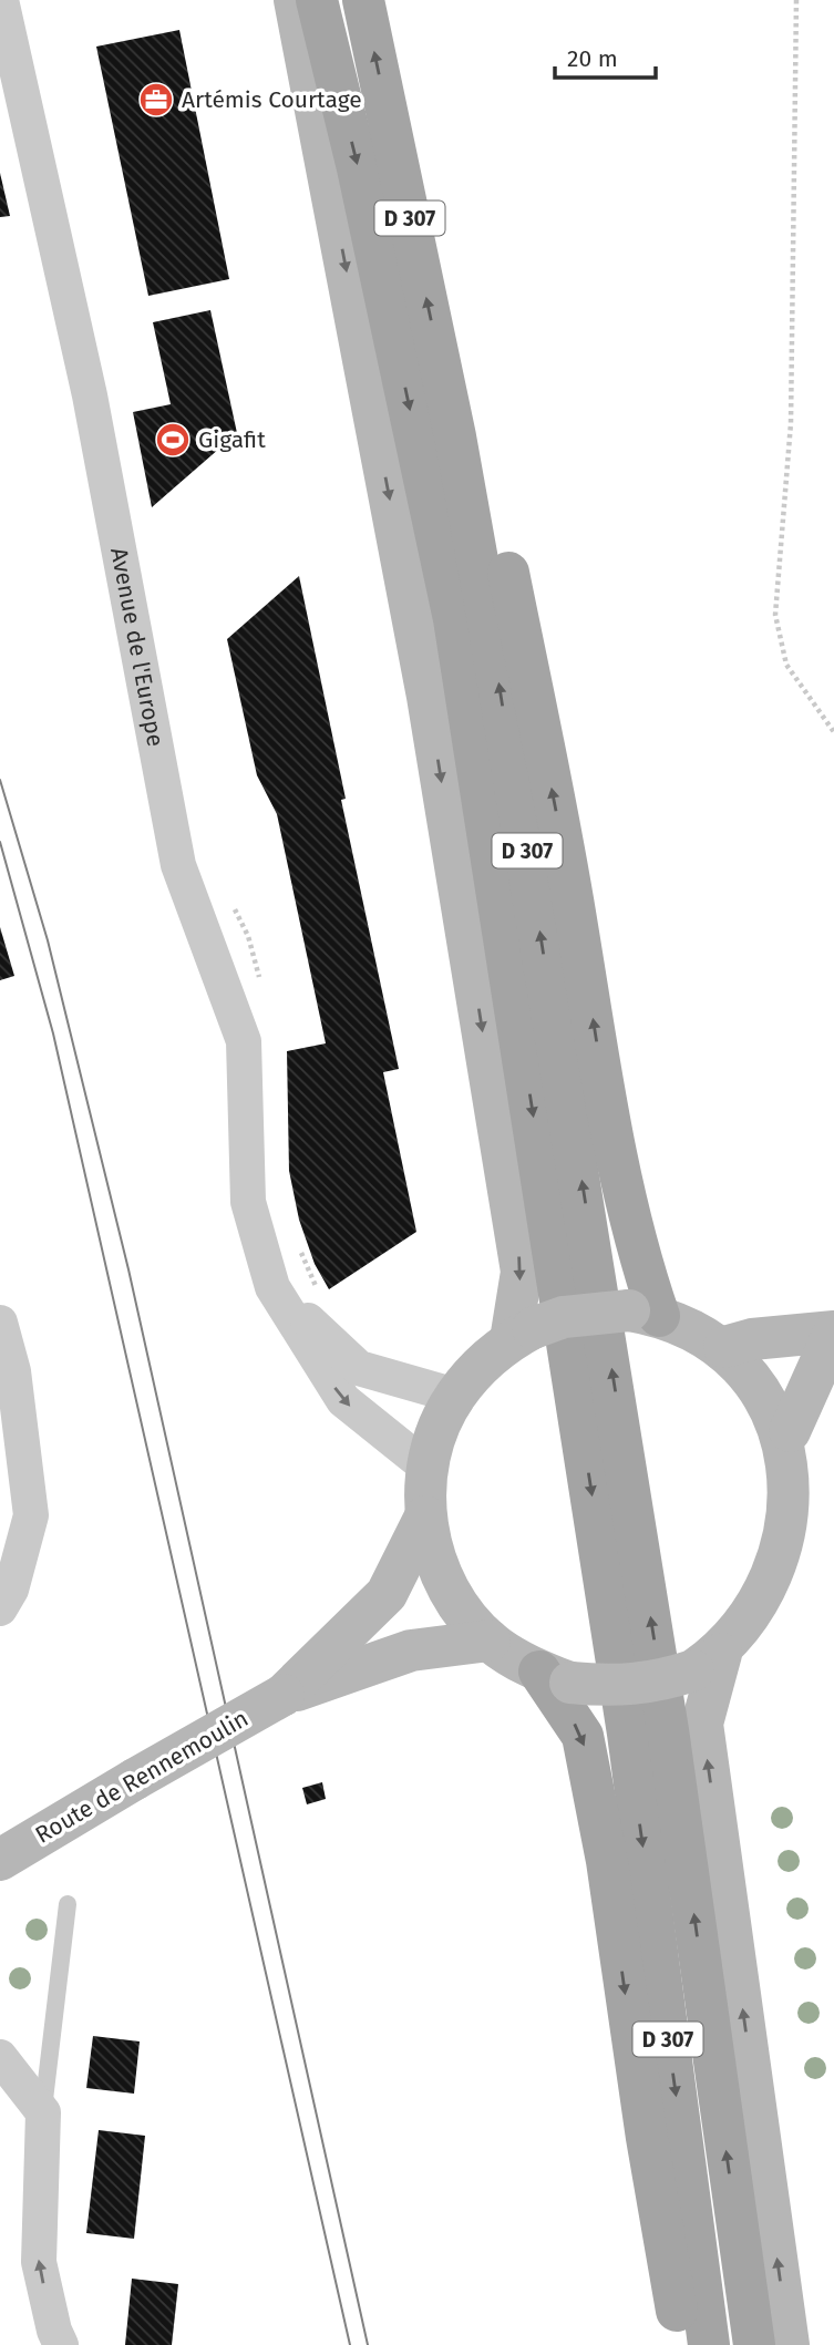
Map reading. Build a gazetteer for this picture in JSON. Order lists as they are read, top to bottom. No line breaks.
{"streets":{"main road":["D 307","Route de Rennemoulin"],"street":["Avenue de l'Europe"]},"places":{"office":["Artémis Courtage"],"sports":["Gigafit"]},"scale_bar":"20 m"}
